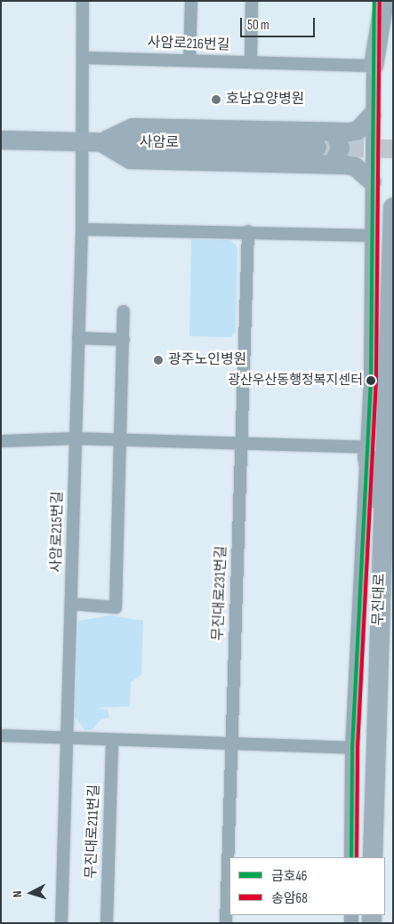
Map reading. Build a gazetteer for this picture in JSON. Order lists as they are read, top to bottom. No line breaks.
{"streets":{"highway":["무진대로"],"main road":["사암로"],"street":["사암로216번길","사암로215번길","무진대로231번길","무진대로211번길"]},"crossings":[["사암로216번길","무진대로"],["사암로","사암로215번길"]],"places":["호남요양병원","광주노인병원","광산우산동행정복지센터"],"lines":["transit line 금호46","transit line 송암68"],"legend":["금호46","송암68"],"scale_bar":"50 m","north":"left"}
